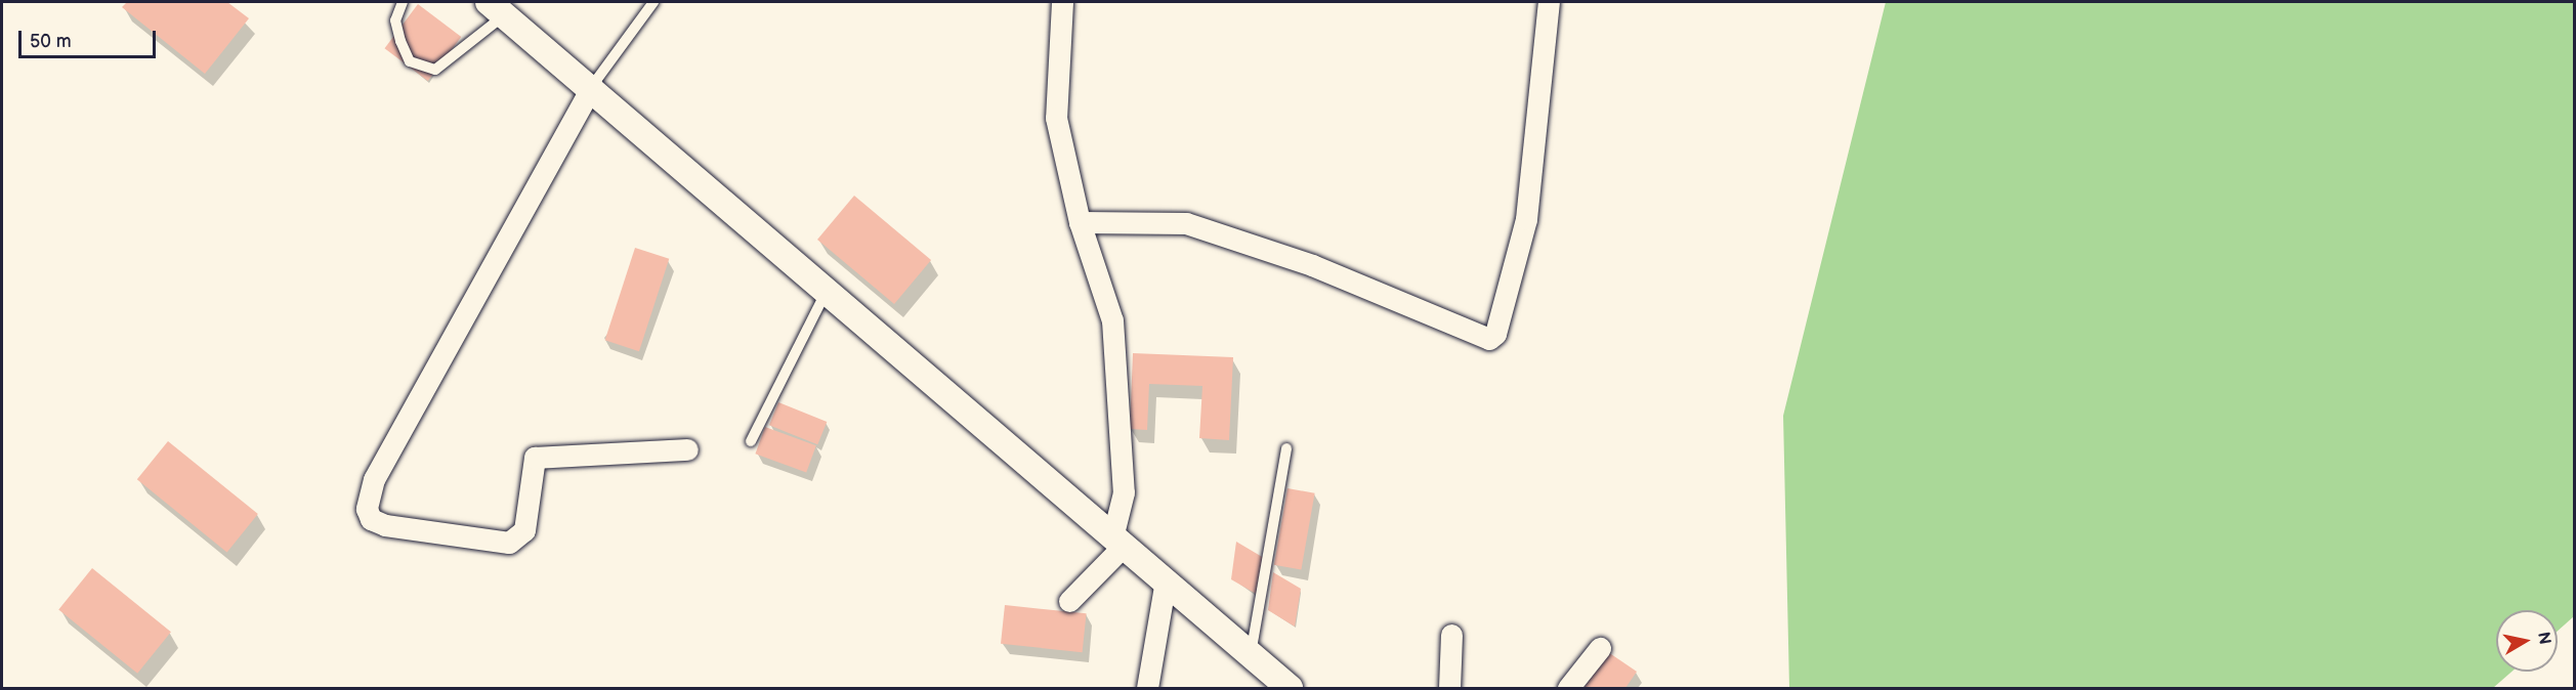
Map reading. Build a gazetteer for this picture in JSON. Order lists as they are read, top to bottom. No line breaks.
{"scale_bar":"50 m","north":"right"}
